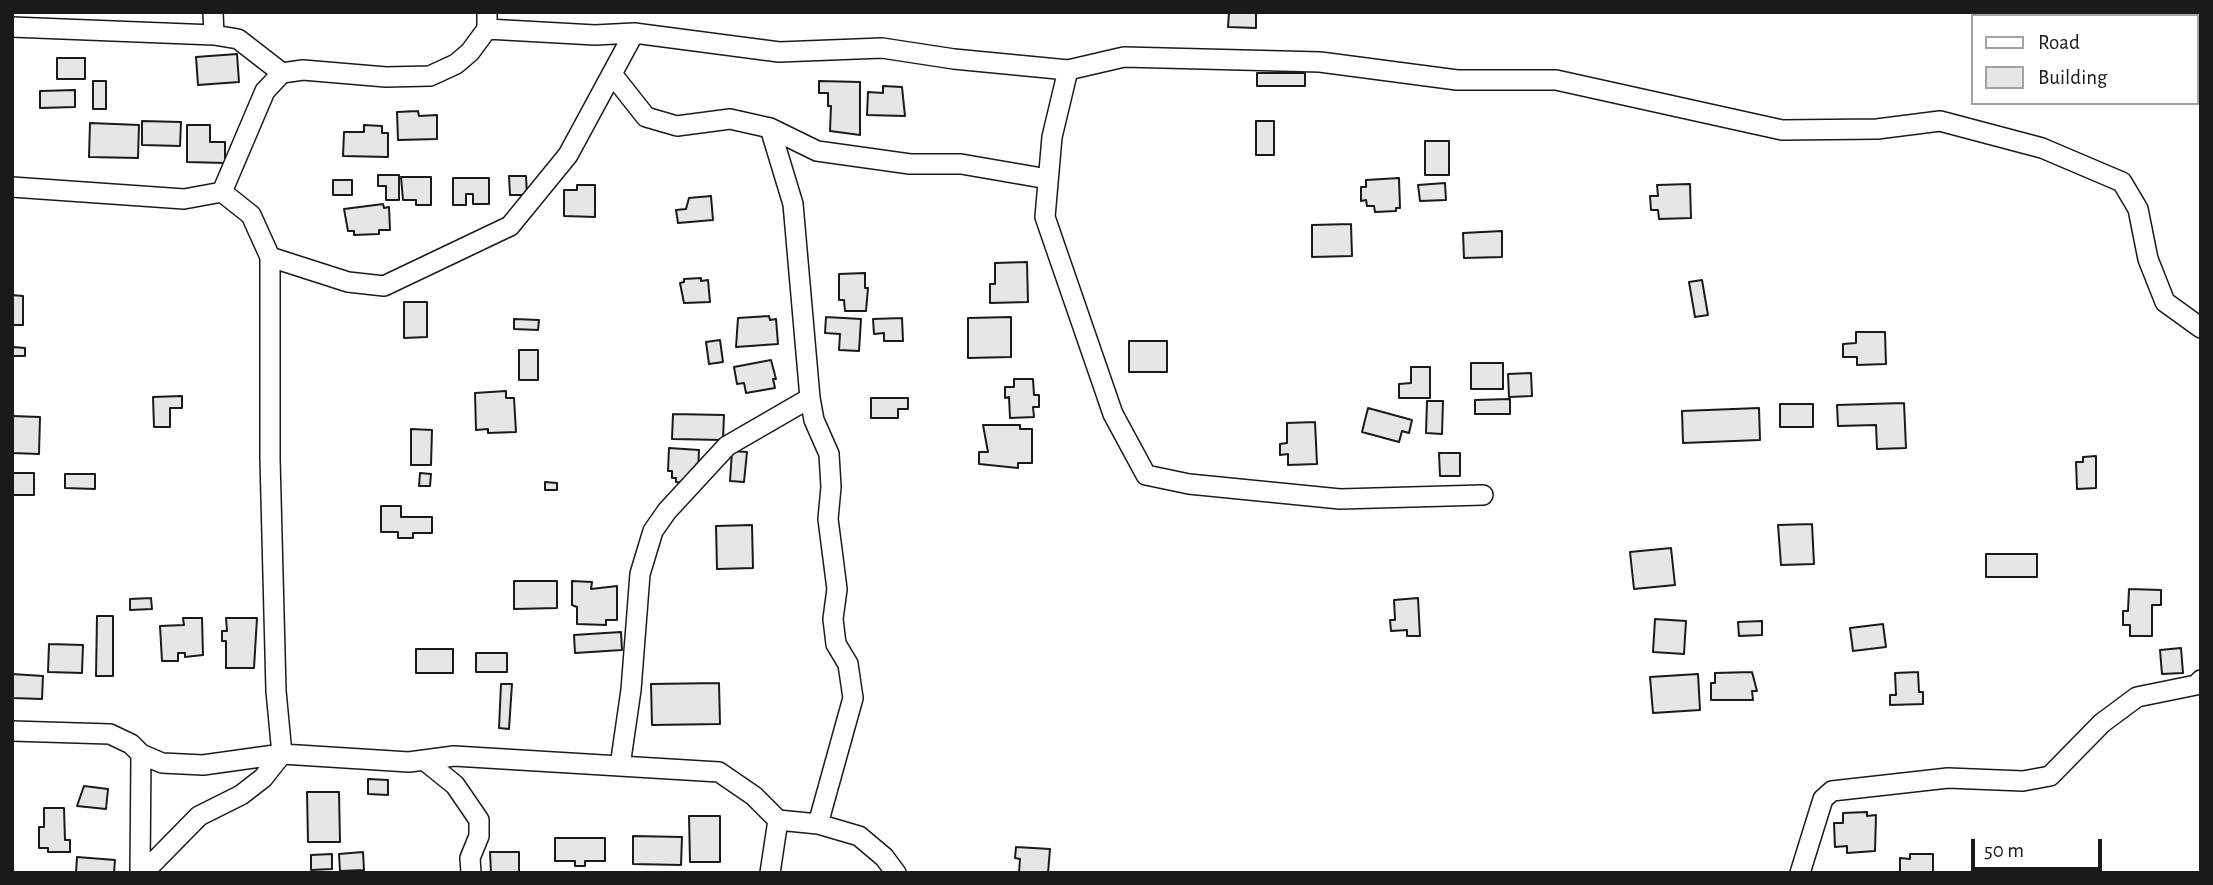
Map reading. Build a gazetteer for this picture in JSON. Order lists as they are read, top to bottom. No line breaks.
{"legend":["Road","Building"],"scale_bar":"50 m"}
